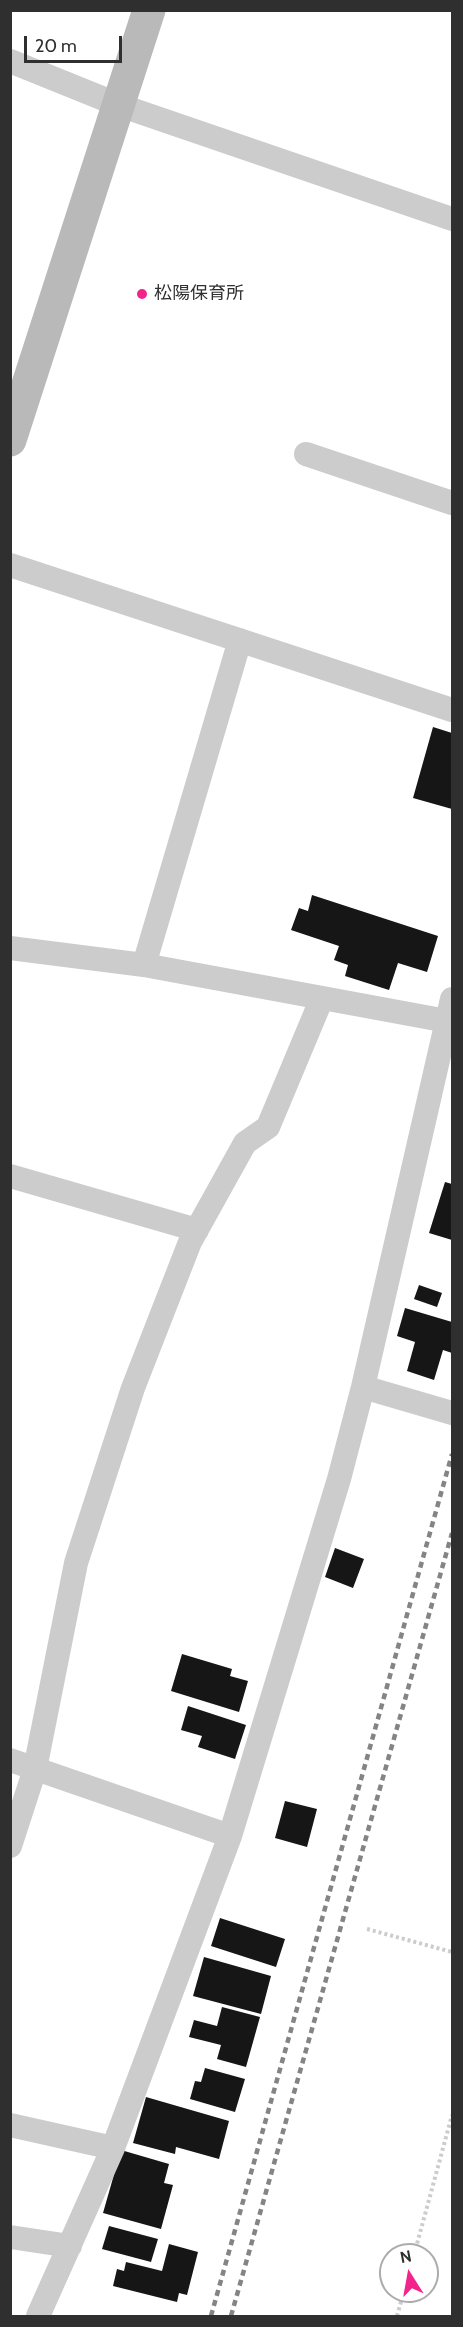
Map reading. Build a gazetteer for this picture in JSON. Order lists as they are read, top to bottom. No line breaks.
{"places":["松陽保育所"],"scale_bar":"20 m","north":"top"}
